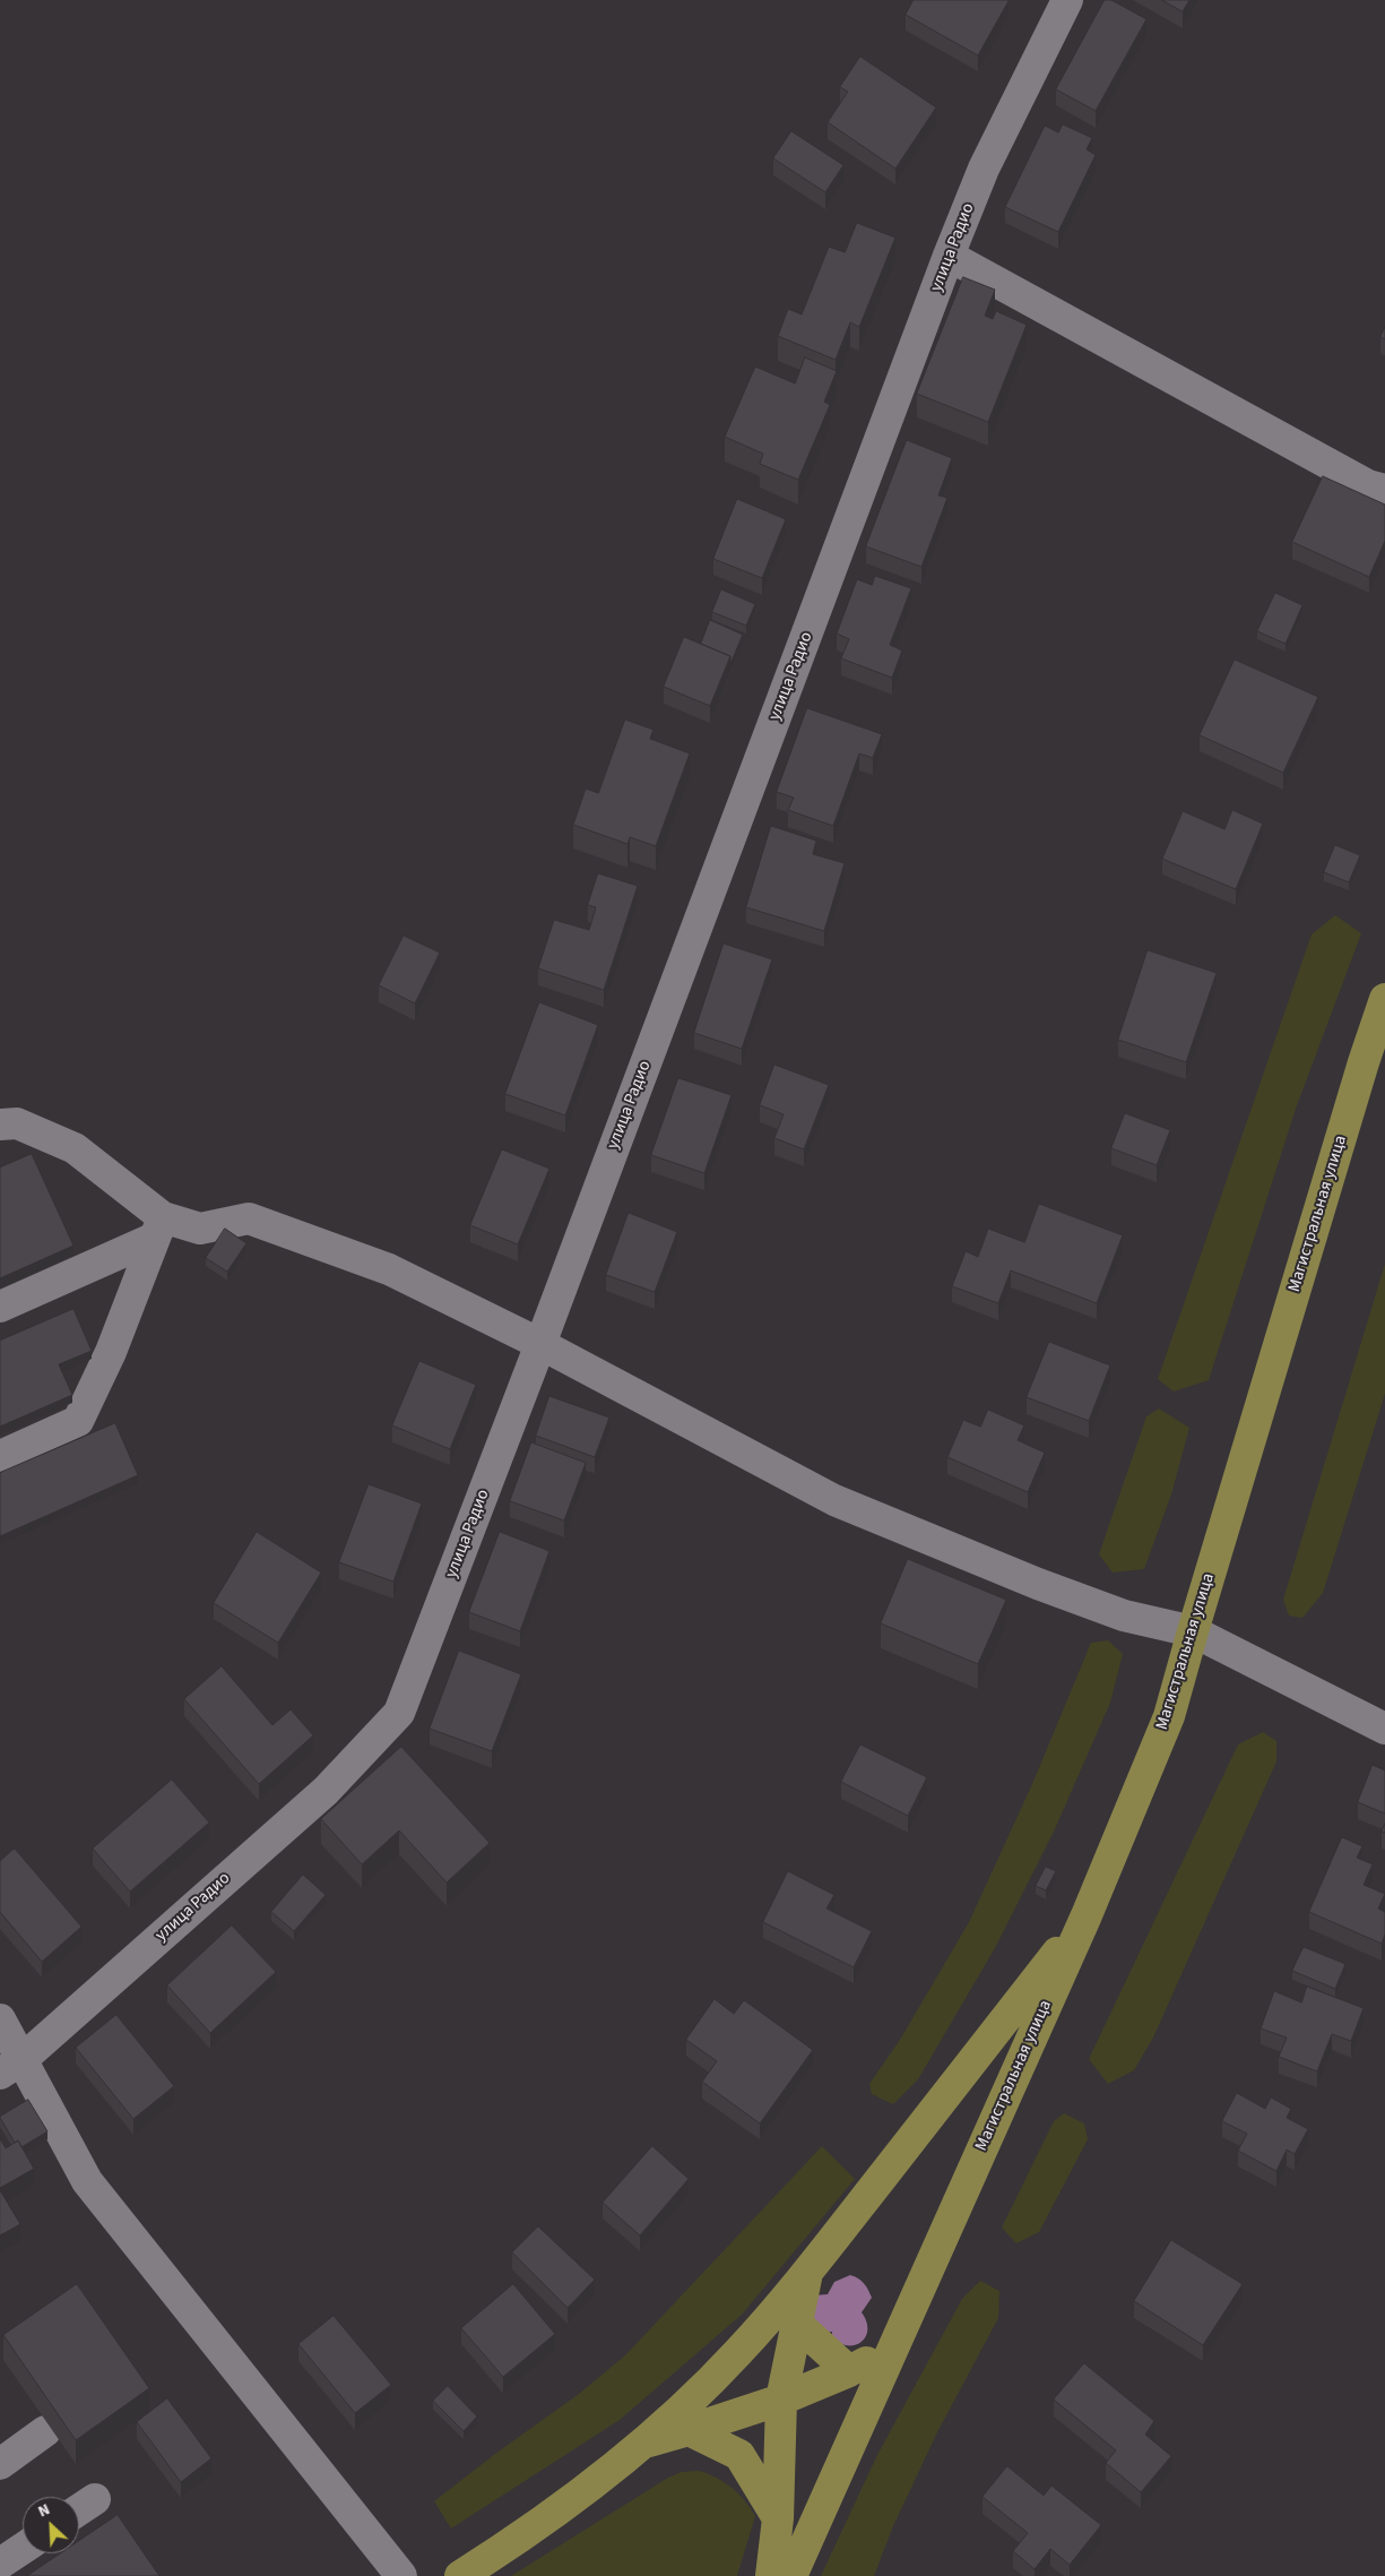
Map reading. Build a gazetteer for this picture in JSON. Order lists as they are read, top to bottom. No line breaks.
{"streets":{"main road":["Магистральная улица"],"street":["улица Радио"]},"north":"top left"}
